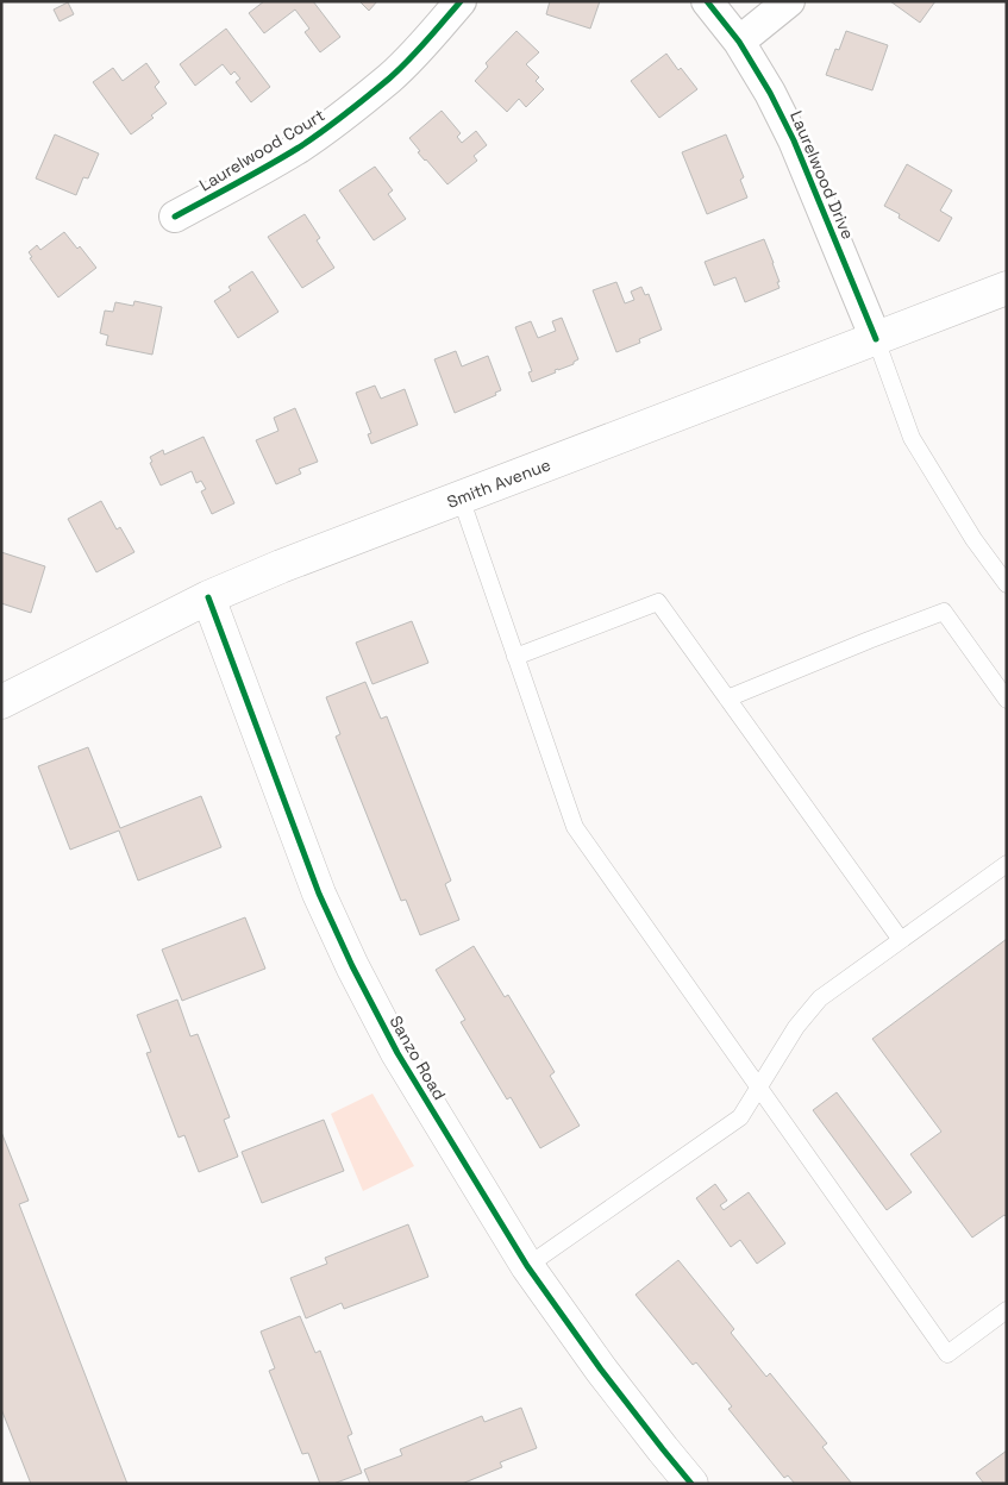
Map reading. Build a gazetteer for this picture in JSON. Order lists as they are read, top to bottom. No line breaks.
{"streets":{"main road":["Smith Avenue","Sanzo Road"],"street":["Laurelwood Court","Laurelwood Drive"]},"crossings":[["Laurelwood Drive","Smith Avenue"],["Smith Avenue","Sanzo Road"]]}
